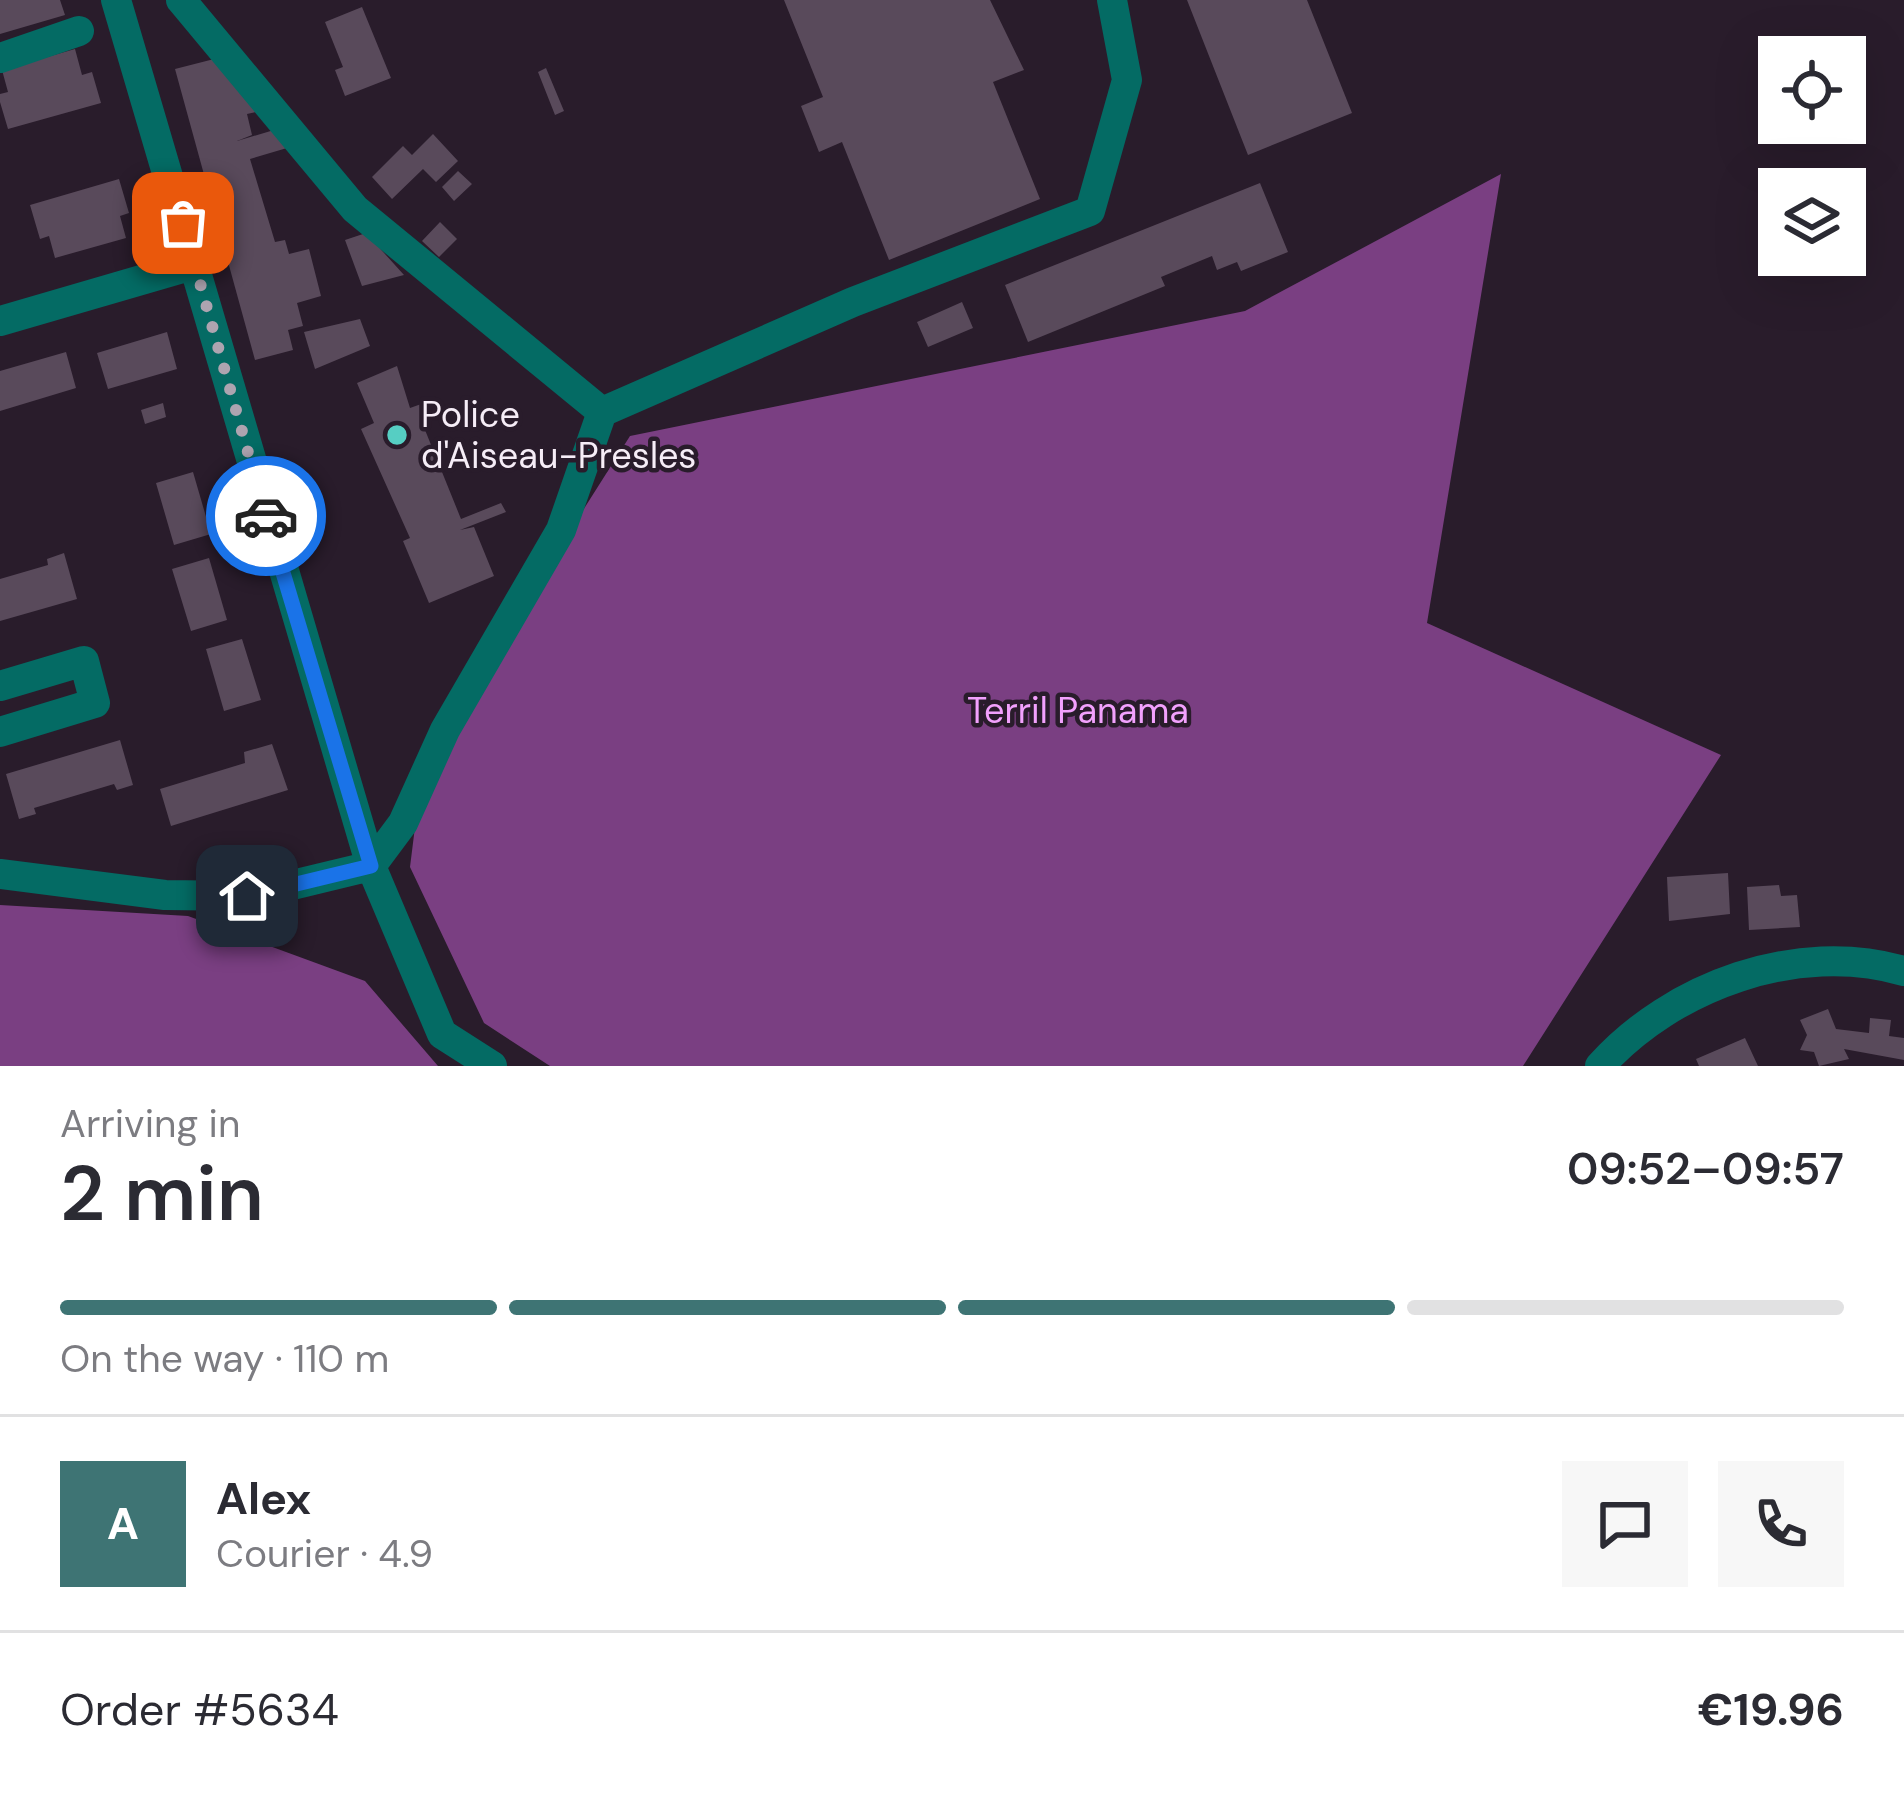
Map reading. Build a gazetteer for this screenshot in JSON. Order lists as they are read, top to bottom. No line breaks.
{"parks":["Terril Panama"],"places":["Police d'Aiseau-Presles"],"page":{"heading":["2 min","Arriving in","09:52–09:57"],"panel":["Alex","Courier · 4.9","Order #5634","€19.96"],"bar":"On the way · 110 m","round":"A"}}
